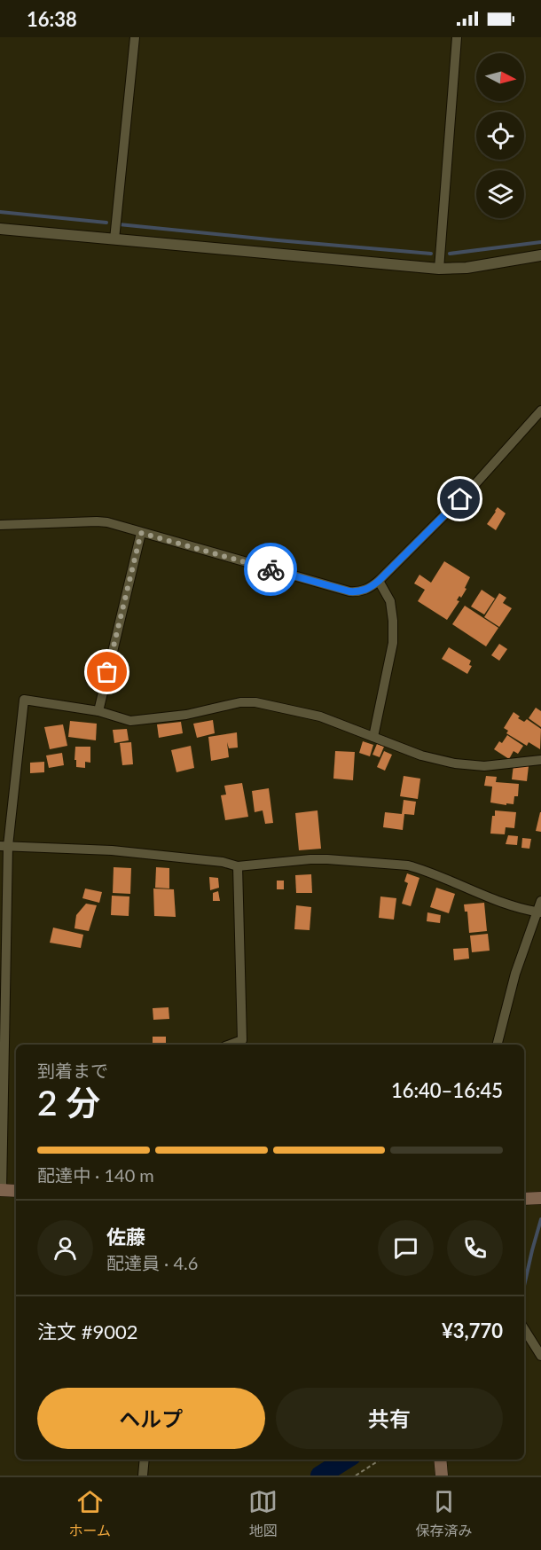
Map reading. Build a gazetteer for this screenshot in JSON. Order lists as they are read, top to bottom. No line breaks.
{"north":"right","page":{"status":"16:38","heading":["2 分","到着まで","16:40–16:45"],"panel":["佐藤","配達員 · 4.6","注文 #9002","¥3,770"],"bar":"配達中 · 140 m","buttons":["ヘルプ","共有"],"tabs":["ホーム","地図","保存済み"]}}
